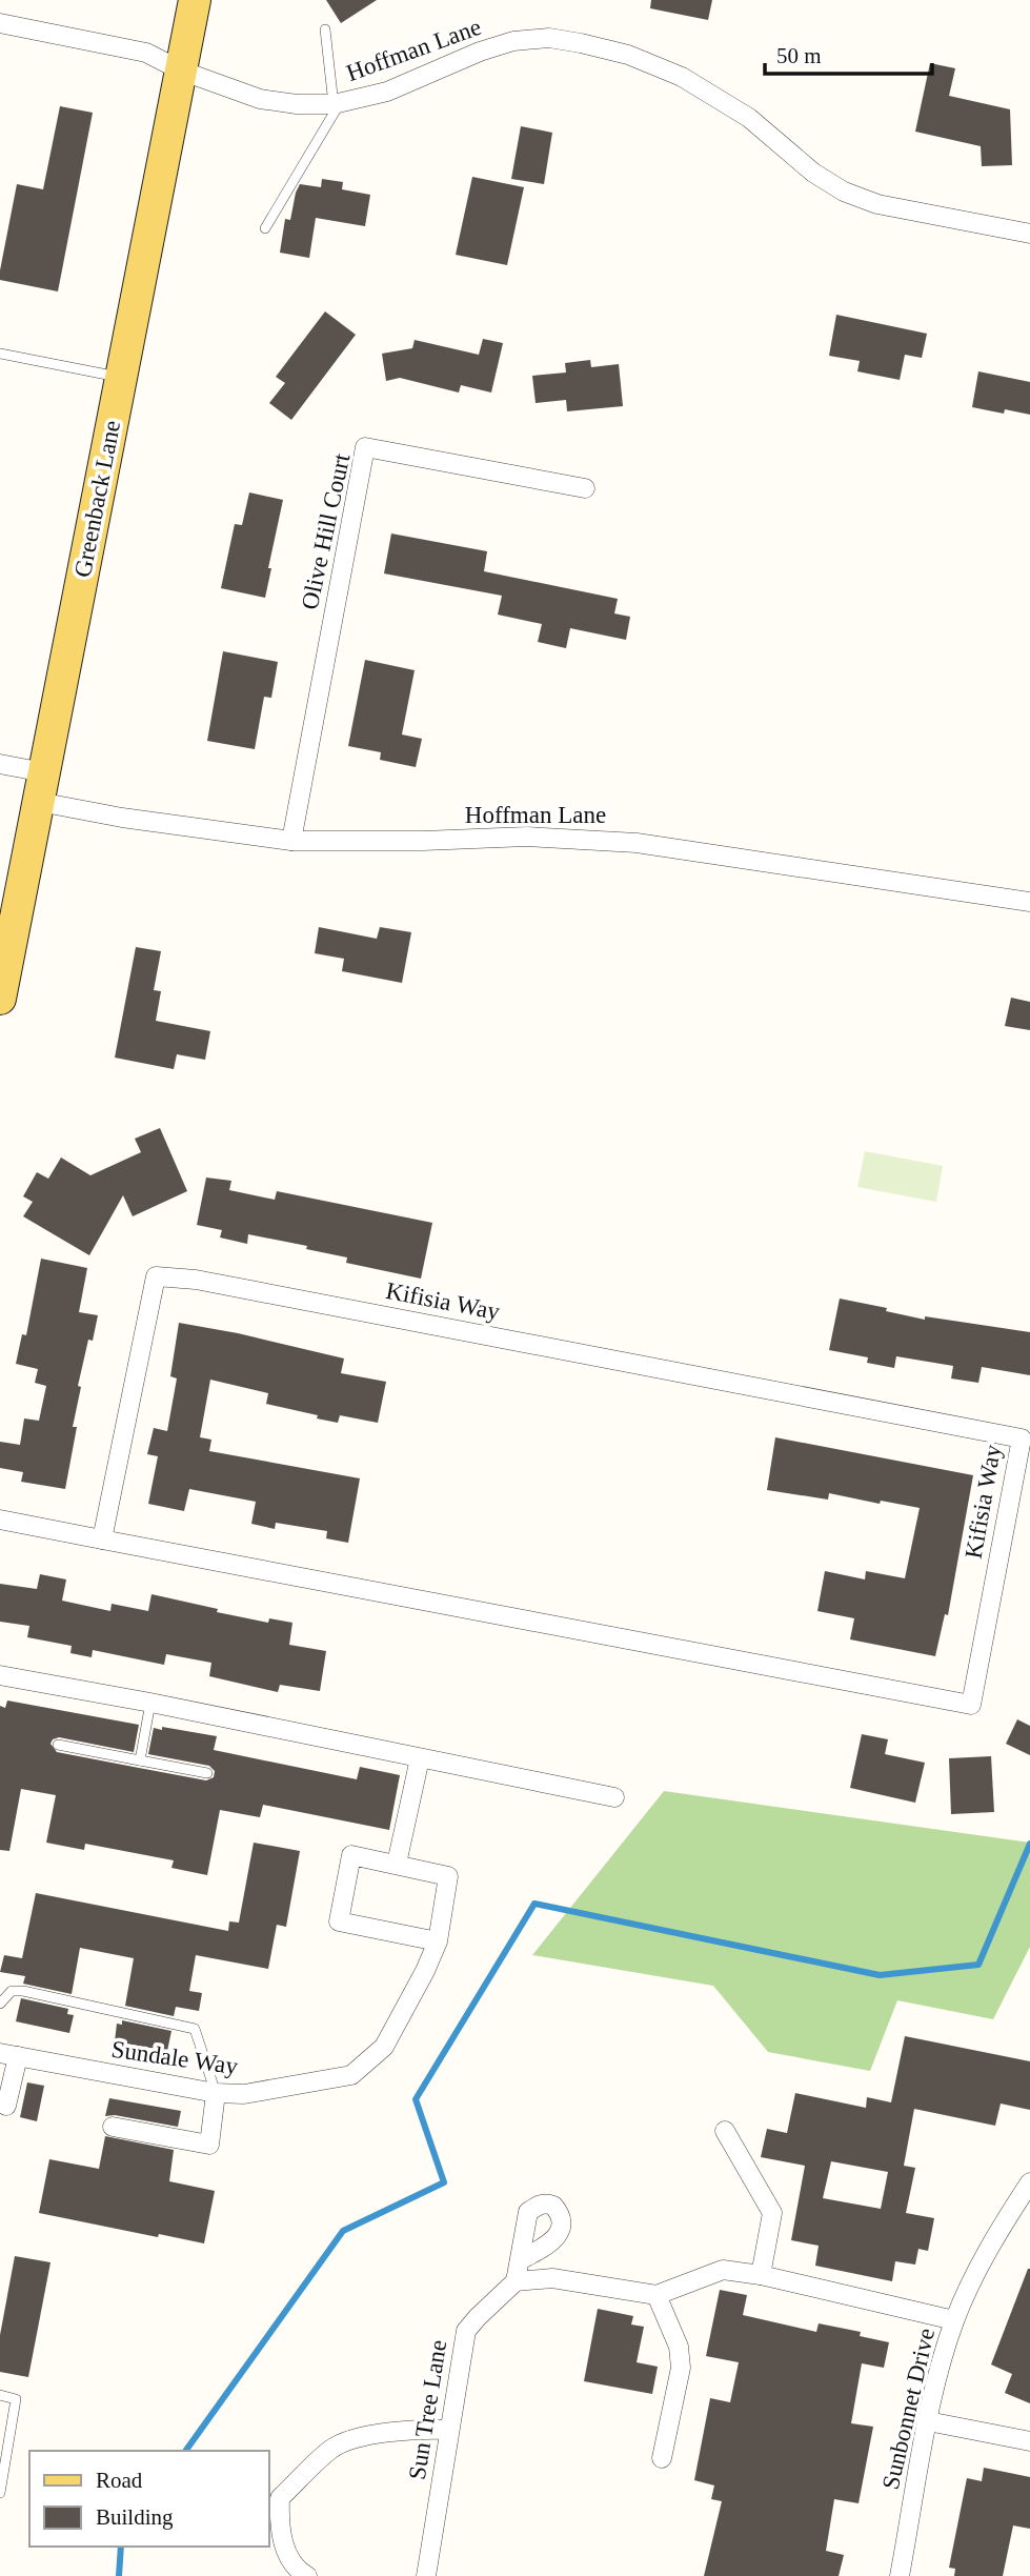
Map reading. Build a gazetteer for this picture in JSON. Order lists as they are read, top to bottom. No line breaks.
{"streets":{"main road":["Greenback Lane"],"street":["Hoffman Lane","Olive Hill Court","Kifisia Way","Sundale Way","Sunbonnet Drive","Sun Tree Lane"]},"crossings":[["Hoffman Lane","Greenback Lane"],["Hoffman Lane","Olive Hill Court"]],"legend":["Road","Building"],"scale_bar":"50 m"}
